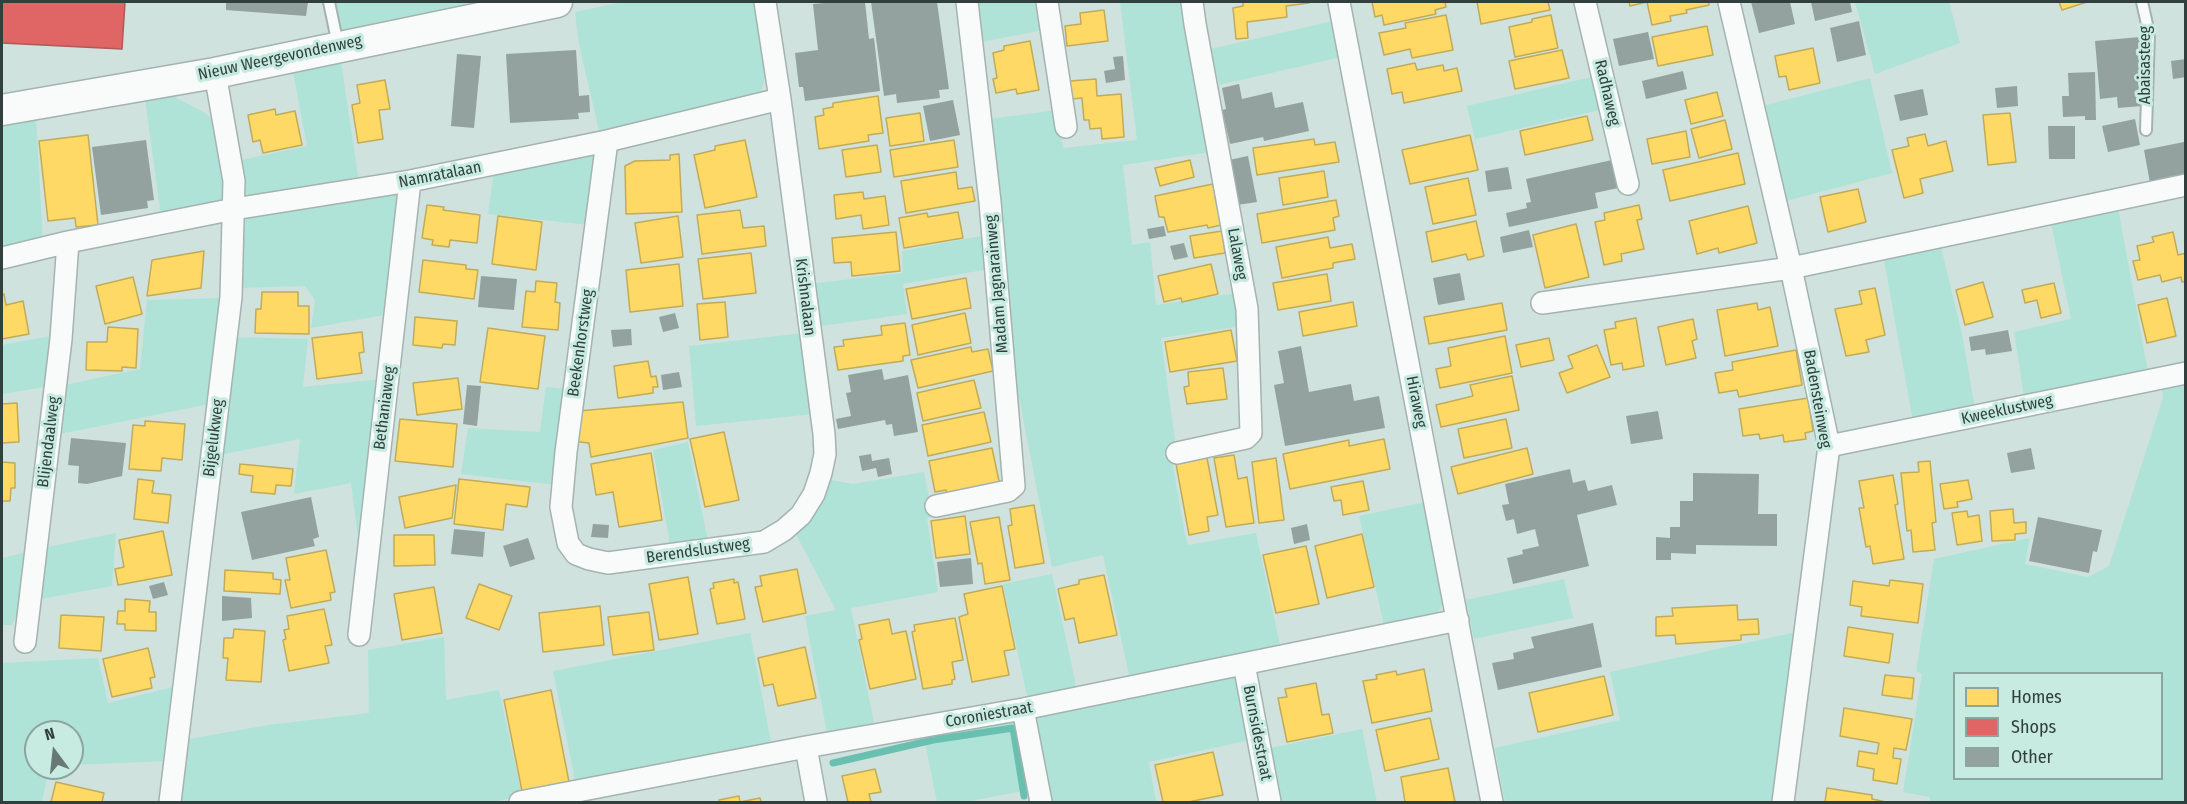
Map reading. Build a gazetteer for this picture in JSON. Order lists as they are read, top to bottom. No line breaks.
{"streets":{"street":["Nieuw Weergevondenweg","Radhaweg","Namratalaan","Lalaweg","Madam Jagnarainweg","Krishnalaan","Beekenhorstweg","Badensteinweg","Hiraweg","Bethaniaweg","Kweeklustweg","Bijgelukweg","Blijendaalweg","Berendslustweg","Coroniestraat","Burnsidestraat"],"lane":["Abaisasteeg"]},"crossings":[["Nieuw Weergevondenweg","Bijgelukweg"],["Namratalaan","Krishnalaan"],["Namratalaan","Beekenhorstweg"],["Namratalaan","Bethaniaweg"],["Namratalaan","Bijgelukweg"],["Namratalaan","Blijendaalweg"],["Krishnalaan","Berendslustweg"],["Beekenhorstweg","Berendslustweg"],["Badensteinweg","Kweeklustweg"],["Hiraweg","Coroniestraat"],["Coroniestraat","Burnsidestraat"]],"legend":["Homes","Shops","Other"],"north":"top"}
